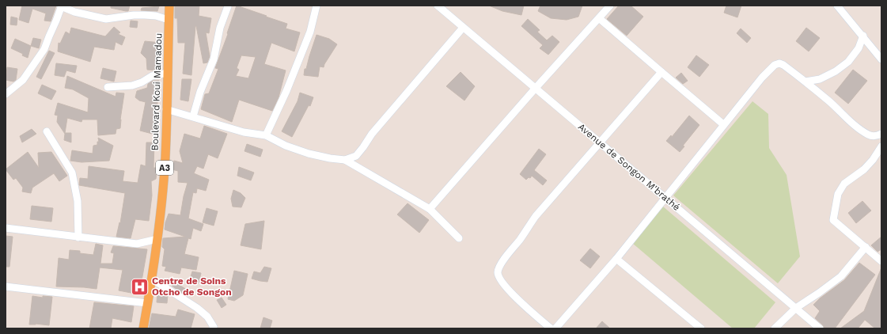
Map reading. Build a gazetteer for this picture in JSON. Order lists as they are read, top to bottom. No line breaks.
{"streets":{"main road":["Boulevard Koui Mamadou","A3"],"street":["Avenue de Songon M'brathé"]},"places":{"hospital":["Centre de Soins Otcho de Songon"]}}
